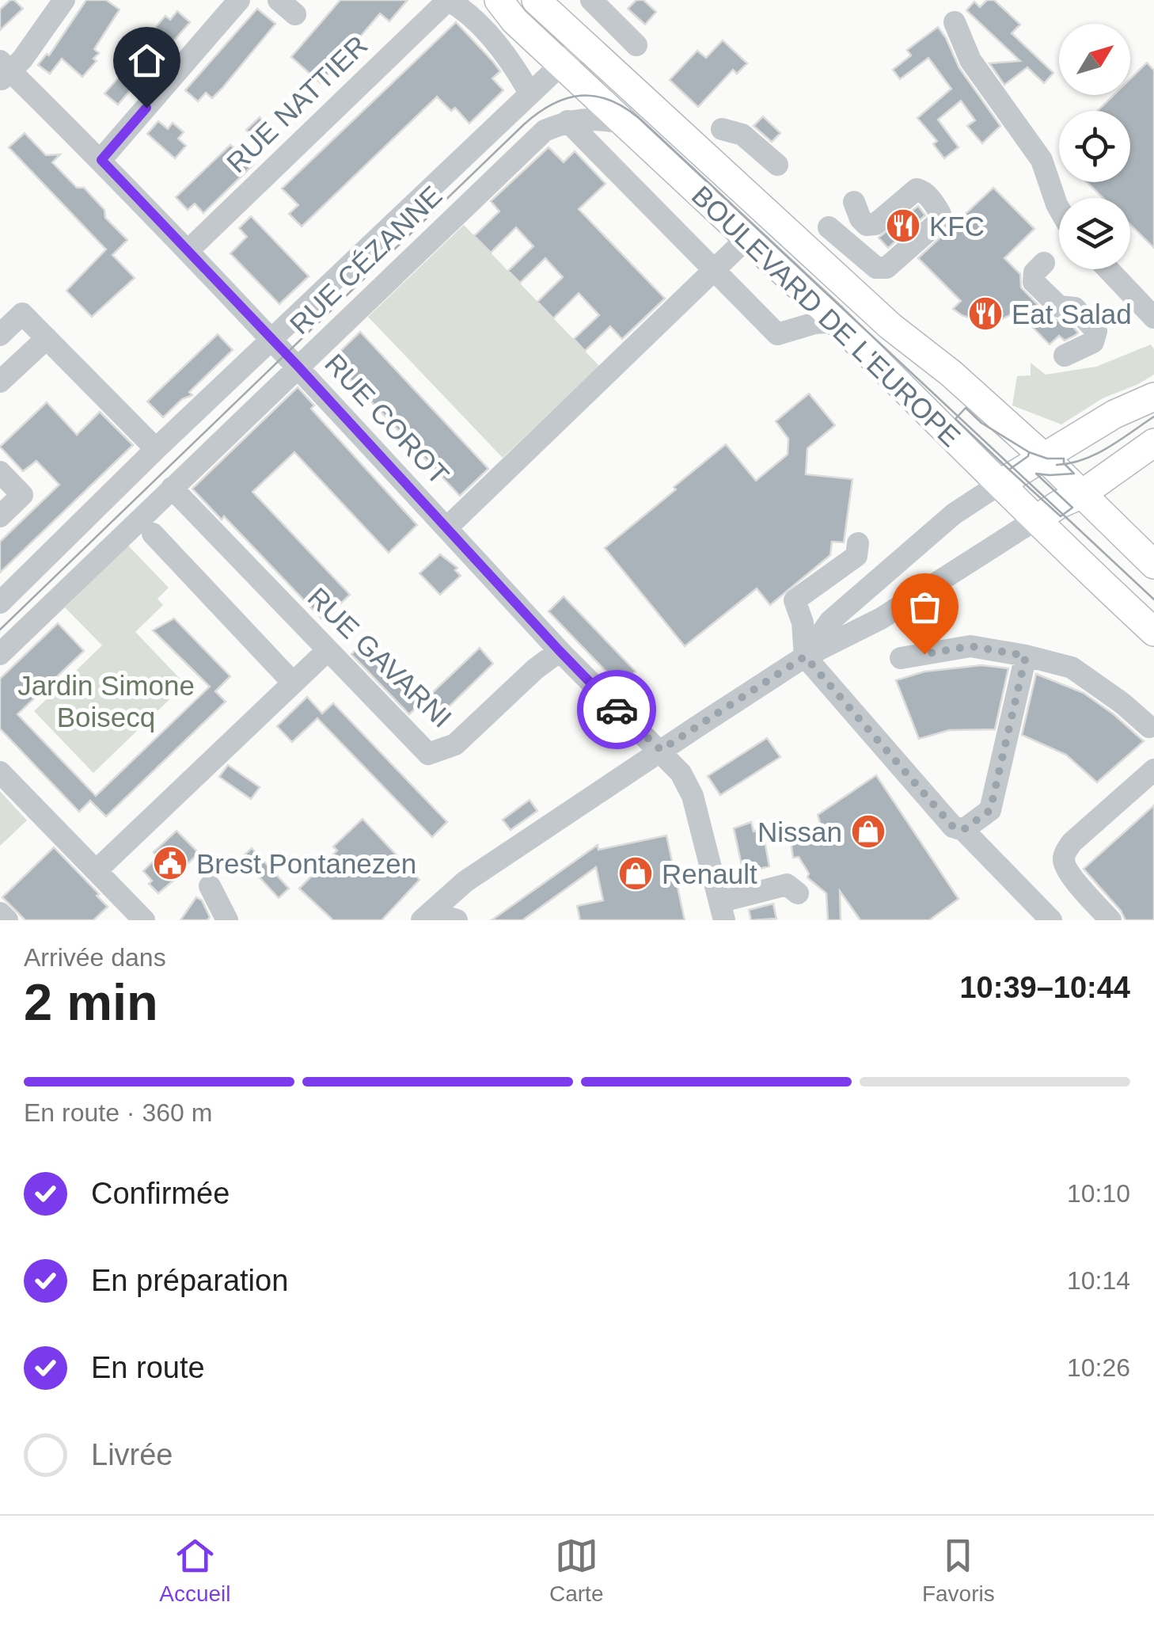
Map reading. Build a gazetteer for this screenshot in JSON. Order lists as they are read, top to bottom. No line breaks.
{"streets":{"main road":["BOULEVARD DE L'EUROPE"],"street":["RUE NATTIER","RUE CÉZANNE","RUE COROT","RUE GAVARNI"]},"crossings":[["RUE NATTIER","RUE COROT"],["RUE CÉZANNE","BOULEVARD DE L'EUROPE"],["RUE CÉZANNE","RUE COROT"],["RUE CÉZANNE","RUE GAVARNI"],["RUE COROT","RUE GAVARNI"]],"parks":["Jardin Simone Boisecq"],"places":{"restaurant":["KFC","Eat Salad"],"shop":["Nissan","Renault"],"public building":["Brest Pontanezen"]},"north":"top right","page":{"heading":["2 min","Arrivée dans","10:39–10:44"],"bar":"En route · 360 m","list":[["Confirmée","10:10"],["En préparation","10:14"],["En route","10:26"],"Livrée"],"tabs":["Accueil","Carte","Favoris"]}}
